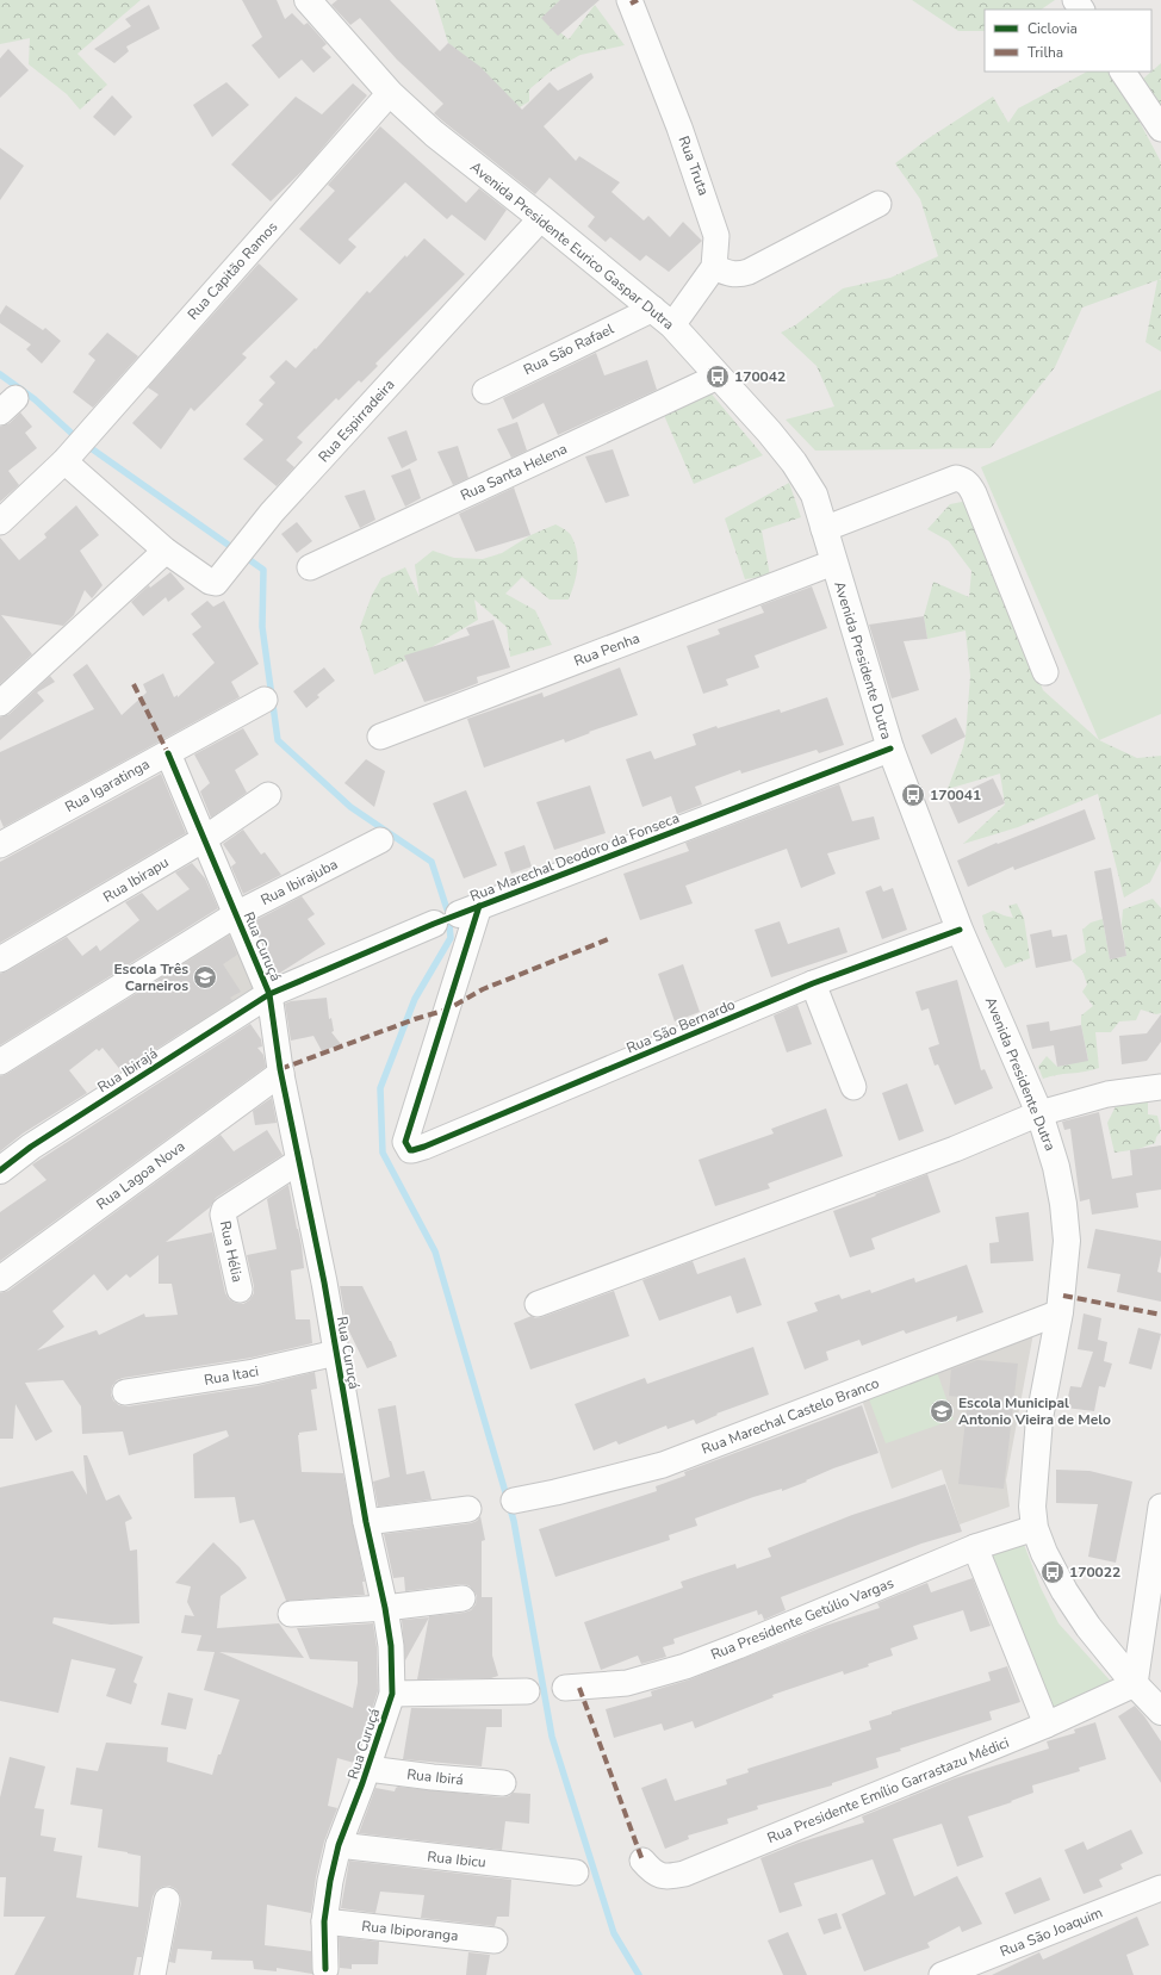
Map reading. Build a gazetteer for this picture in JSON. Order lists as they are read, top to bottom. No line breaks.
{"streets":{"main road":["Avenida Presidente Eurico Gaspar Dutra","Avenida Presidente Dutra","Rua Marechal Deodoro da Fonseca","Rua Ibirajá"],"street":["Rua Truta","Rua Capitão Ramos","Rua São Rafael","Rua Espirradeira","Rua Santa Helena","Rua Penha","Rua Igaratinga","Rua Ibirapu","Rua Ibirajuba","Rua Curuçá","Rua São Bernardo","Rua Lagoa Nova","Rua Hélia","Rua Itaci","Rua Marechal Castelo Branco","Rua Presidente Getúlio Vargas","Rua Ibirá","Rua Presidente Emílio Garrastazu Médici","Rua Ibicu","Rua Ibiporanga","Rua São Joaquim"]},"crossings":[["Avenida Presidente Eurico Gaspar Dutra","Rua Capitão Ramos"],["Avenida Presidente Eurico Gaspar Dutra","Rua São Rafael"],["Avenida Presidente Eurico Gaspar Dutra","Rua Espirradeira"],["Avenida Presidente Eurico Gaspar Dutra","Rua Santa Helena"],["Avenida Presidente Eurico Gaspar Dutra","Rua Penha"],["Avenida Presidente Eurico Gaspar Dutra","Avenida Presidente Dutra"],["Rua Penha","Avenida Presidente Dutra"],["Avenida Presidente Dutra","Rua Marechal Deodoro da Fonseca"],["Avenida Presidente Dutra","Rua São Bernardo"],["Avenida Presidente Dutra","Rua Marechal Castelo Branco"],["Avenida Presidente Dutra","Rua Presidente Getúlio Vargas"],["Avenida Presidente Dutra","Rua Presidente Emílio Garrastazu Médici"],["Rua Igaratinga","Rua Curuçá"],["Rua Marechal Deodoro da Fonseca","Rua Curuçá"],["Rua Marechal Deodoro da Fonseca","Rua São Bernardo"],["Rua Marechal Deodoro da Fonseca","Rua Ibirajá"],["Rua Ibirapu","Rua Curuçá"],["Rua Ibirajuba","Rua Curuçá"],["Rua Curuçá","Rua Ibirajá"],["Rua Curuçá","Rua Lagoa Nova"],["Rua Curuçá","Rua Hélia"],["Rua Curuçá","Rua Itaci"],["Rua Curuçá","Rua Ibirá"],["Rua Curuçá","Rua Ibicu"],["Rua Curuçá","Rua Ibiporanga"]],"places":{"bus stop":["170042","170041","170022"],"school or university":["Escola Três Carneiros","Escola Municipal Antonio Vieira de Melo"]},"legend":["Ciclovia","Trilha"]}
